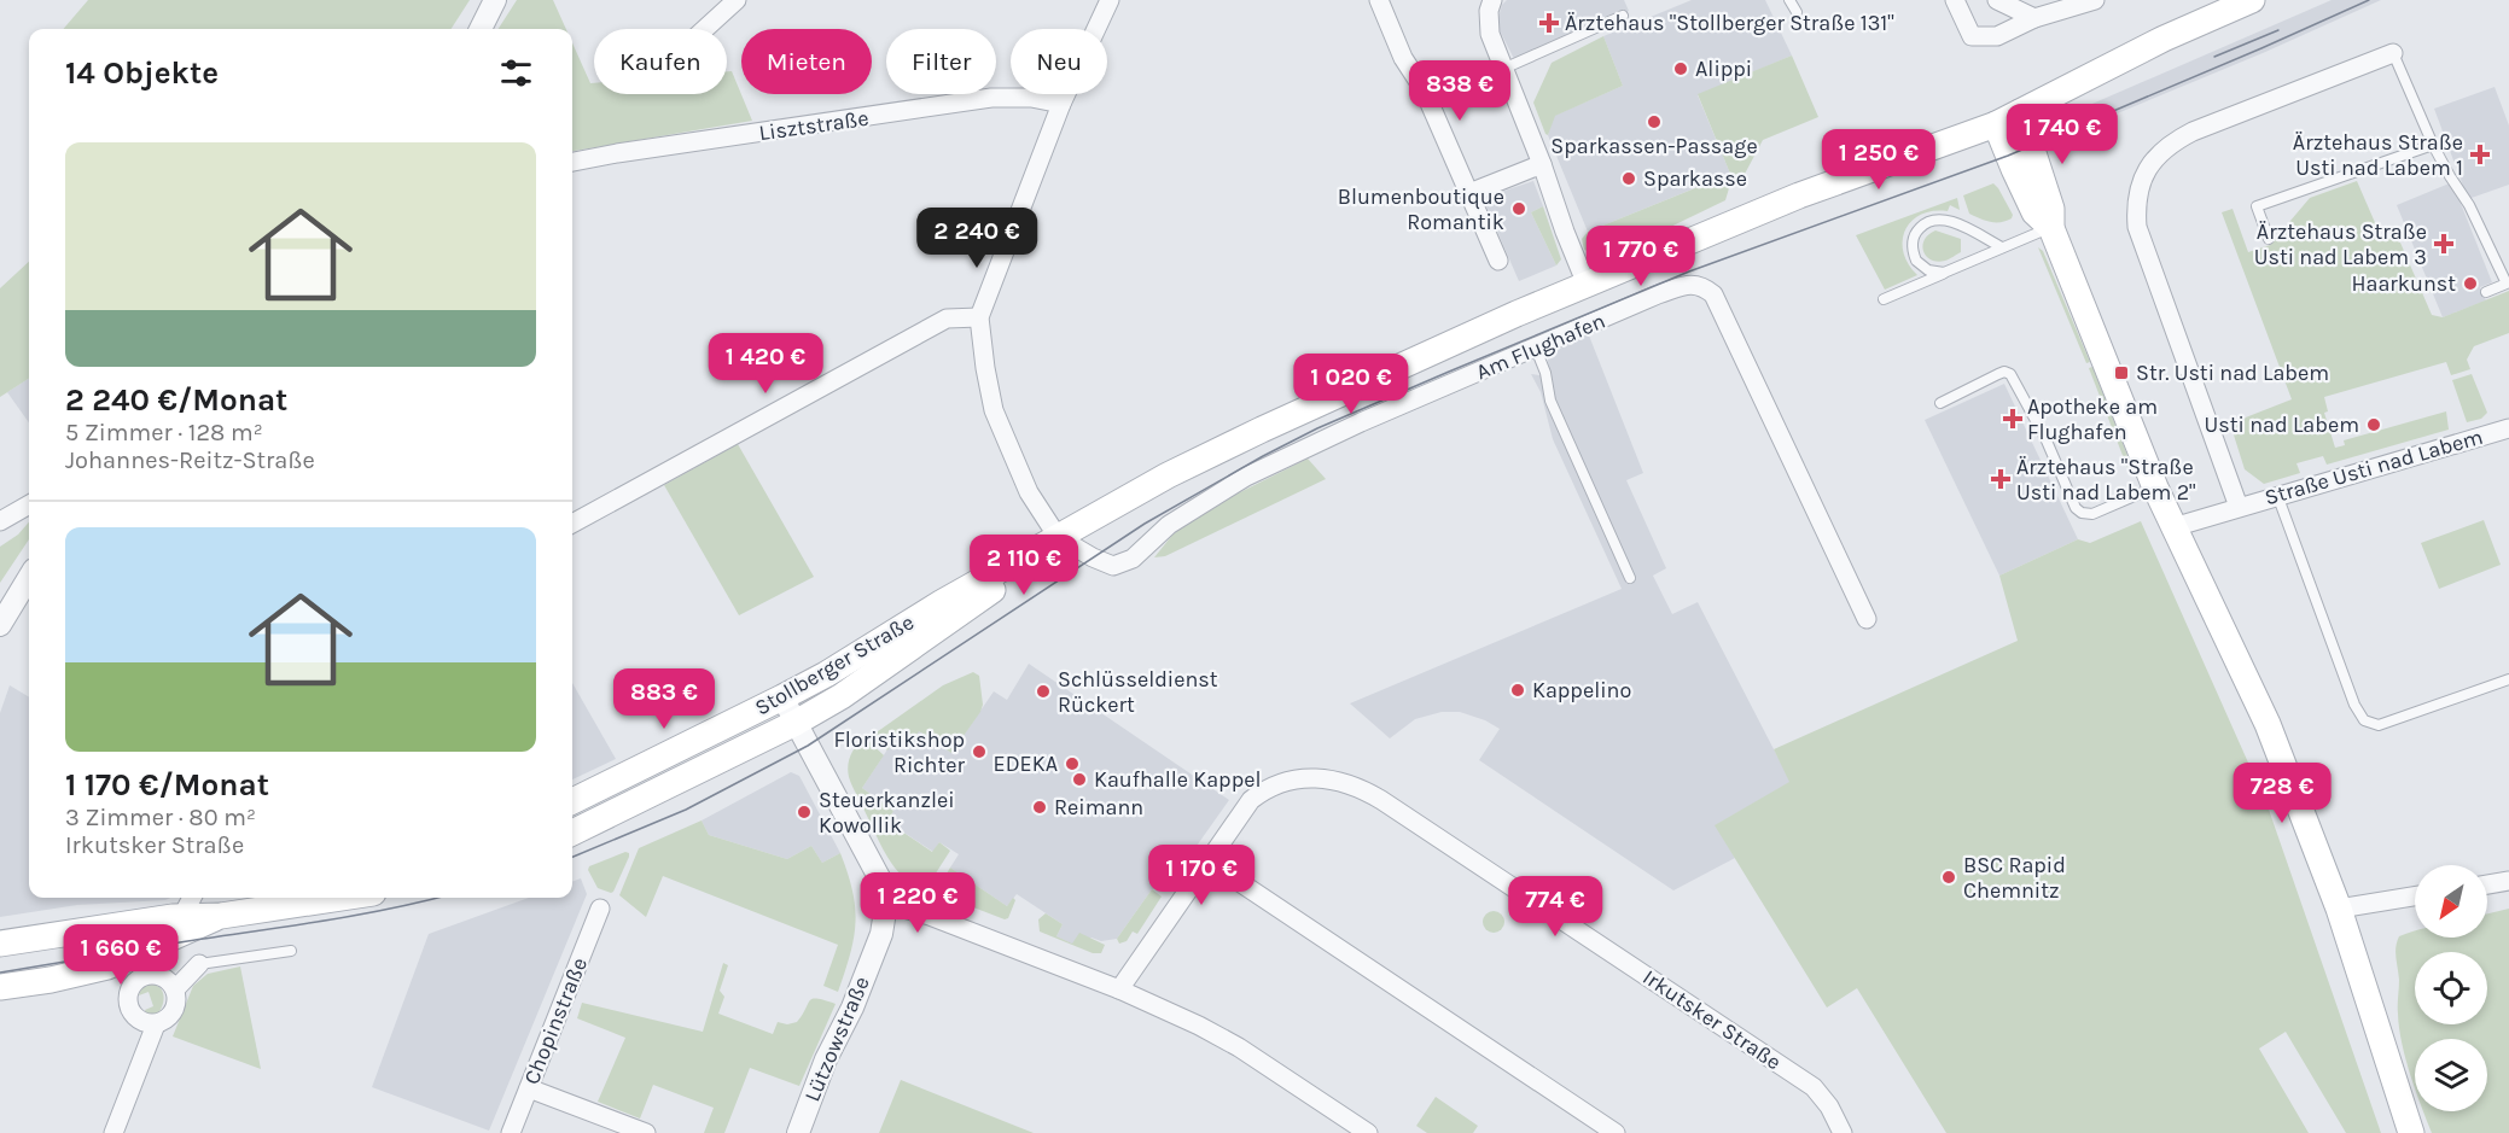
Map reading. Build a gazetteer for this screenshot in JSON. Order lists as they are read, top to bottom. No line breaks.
{"streets":{"main road":["Stollberger Straße"],"street":["Lisztstraße","Am Flughafen","Straße Usti nad Labem","Irkutsker Straße","Chopinstraße","Lützowstraße"]},"crossings":[["Am Flughafen","Stollberger Straße"]],"places":{"health":["Ärztehaus \"Stollberger Straße 131\"","Ärztehaus Straße Usti nad Labem 1","Ärztehaus Straße Usti nad Labem 3","Apotheke am Flughafen","Ärztehaus \"Straße Usti nad Labem 2\""],"other":["Alippi","Sparkassen-Passage","Sparkasse","Blumenboutique Romantik","Haarkunst","Usti nad Labem","Kappelino","Schlüsseldienst Rückert","Floristikshop Richter","EDEKA","Kaufhalle Kappel","Reimann","Steuerkanzlei Kowollik","BSC Rapid Chemnitz"],"transit":["Str. Usti nad Labem"]},"north":"bottom left","page":{"chip":["Kaufen","Mieten","Filter","Neu"],"heading":"14 Objekte","price":["838 €","1 740 €","1 250 €","2 240 €","1 770 €","1 420 €","1 020 €","2 110 €","883 €","728 €","1 170 €","1 220 €","774 €","1 660 €"],"list":[{"name":"2 240 €/Monat","note":"5 Zimmer · 128 m² · Johannes-Reitz-Straße"},{"name":"1 170 €/Monat","note":"3 Zimmer · 80 m² · Irkutsker Straße"}]}}
